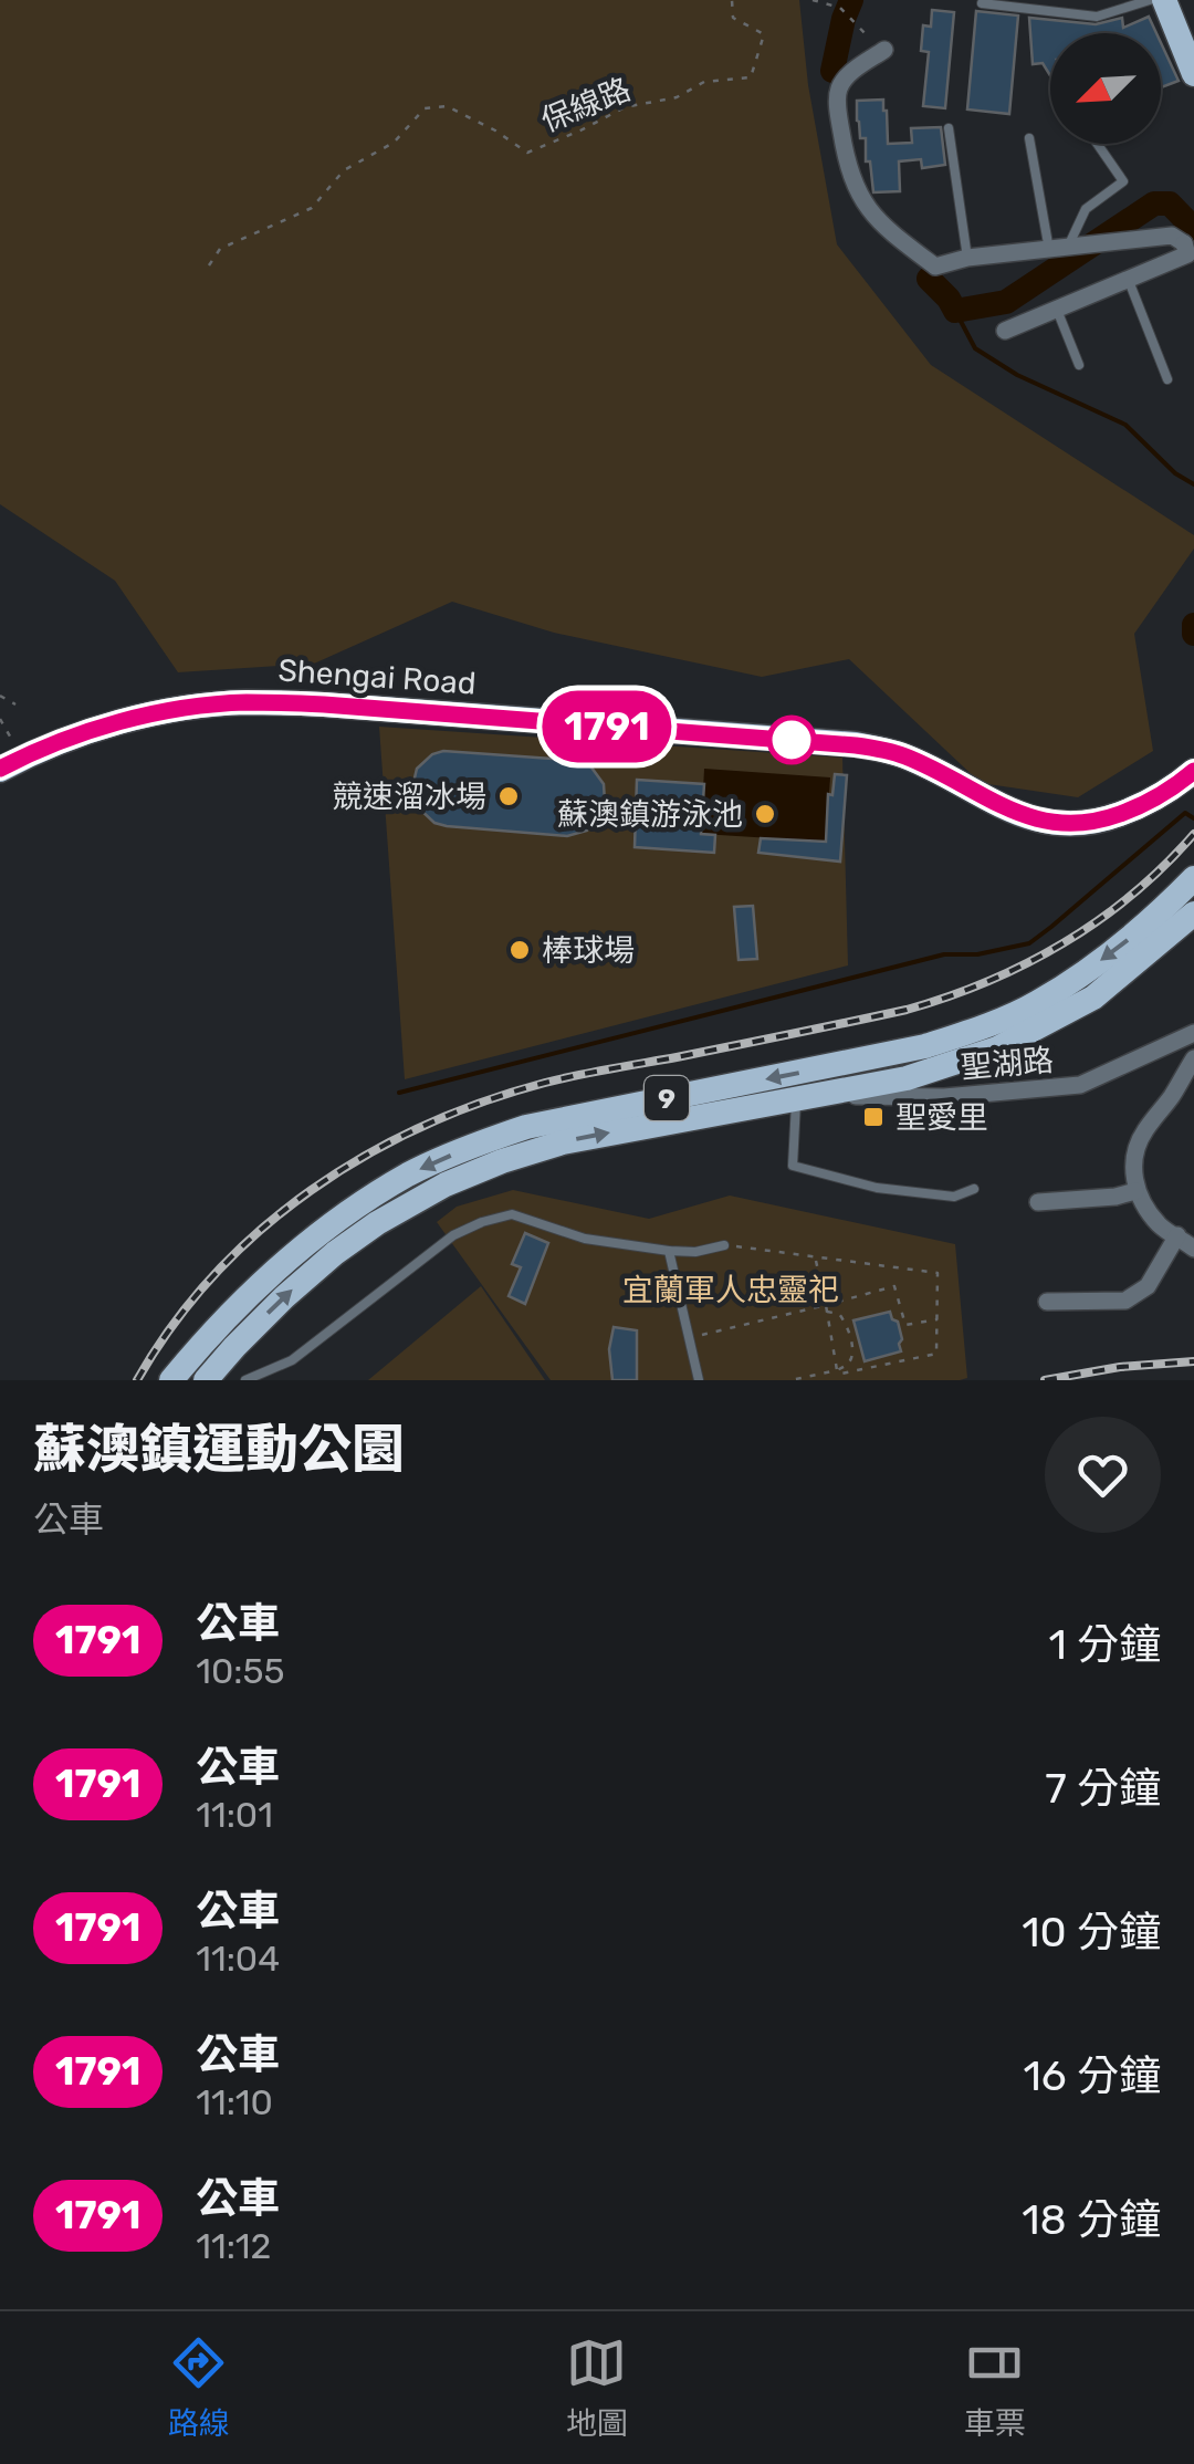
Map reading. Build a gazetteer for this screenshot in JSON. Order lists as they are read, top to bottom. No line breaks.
{"streets":{"main road":["Shengai Road","9"],"street":["聖湖路"],"path":["保線路"]},"crossings":[["聖湖路","9"]],"parks":["宜蘭軍人忠靈祀"],"places":{"other":["競速溜冰場","蘇澳鎮游泳池","棒球場"],"transit":["聖愛里"]},"lines":["bus line 1791"],"north":"bottom left","page":{"on_map":"1791","heading":["蘇澳鎮運動公園","公車"],"list":[{"mark":"1791","name":"公車","note":"10:55","value":"1 分鐘"},{"mark":"1791","name":"公車","note":"11:01","value":"7 分鐘"},{"mark":"1791","name":"公車","note":"11:04","value":"10 分鐘"},{"mark":"1791","name":"公車","note":"11:10","value":"16 分鐘"},{"mark":"1791","name":"公車","note":"11:12","value":"18 分鐘"}],"tabs":["路線","地圖","車票"]}}
